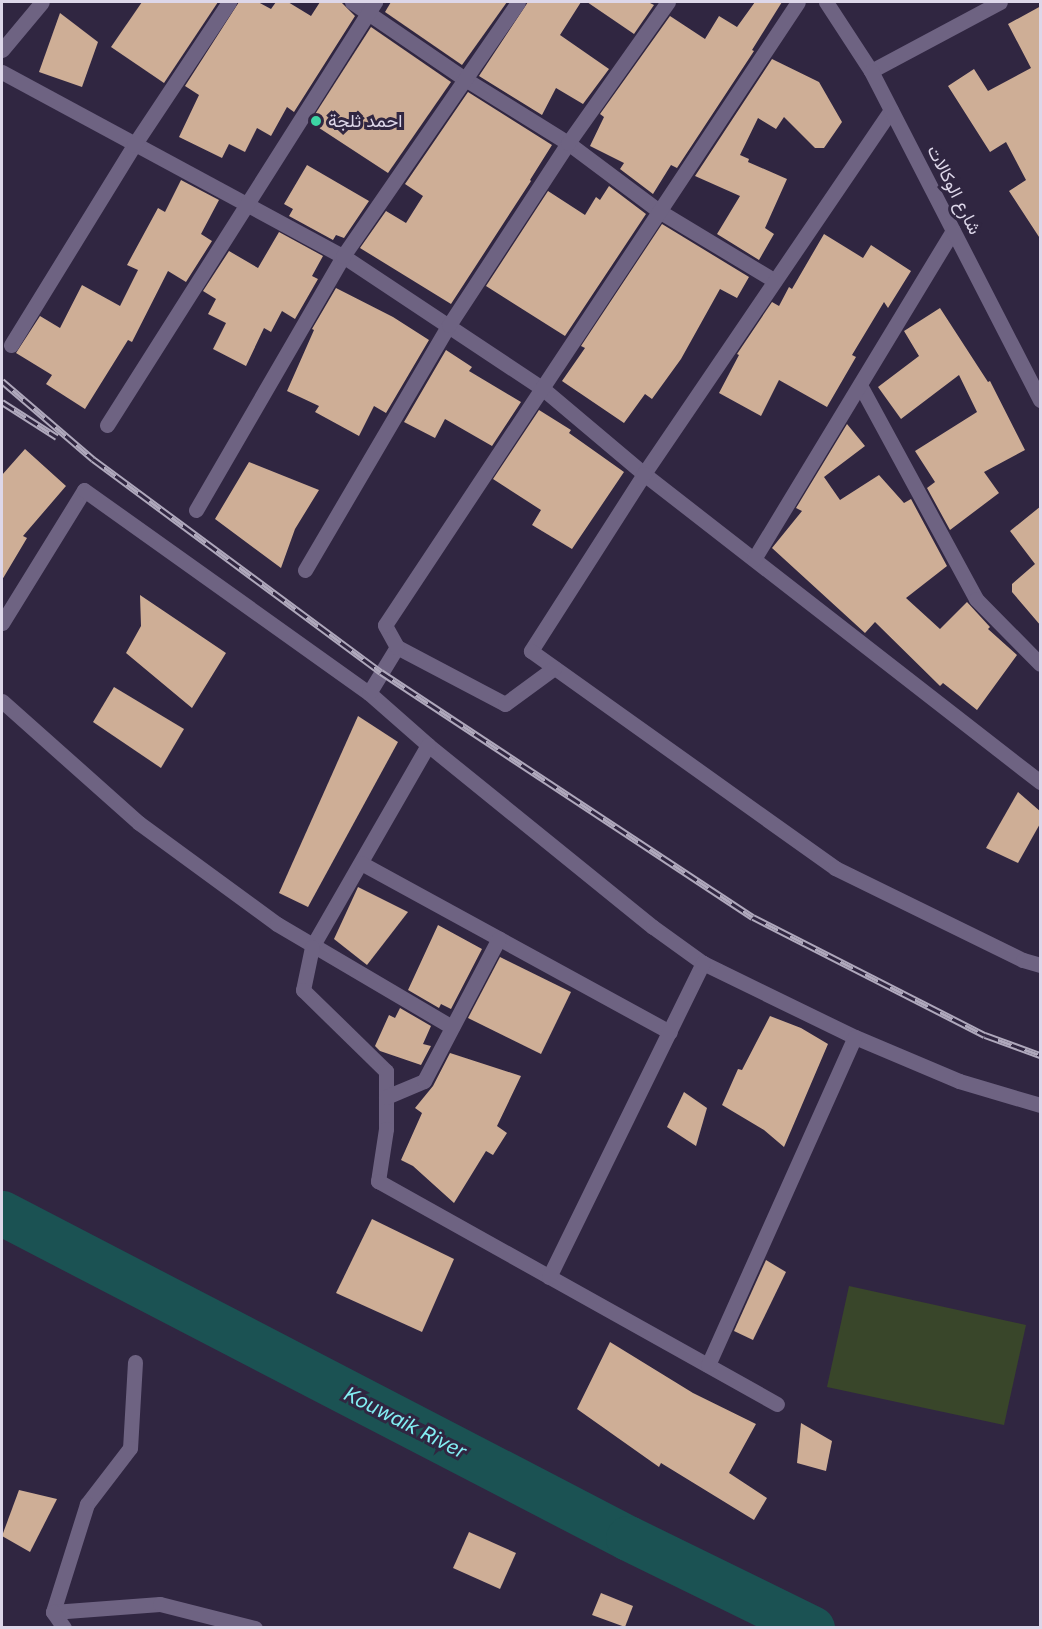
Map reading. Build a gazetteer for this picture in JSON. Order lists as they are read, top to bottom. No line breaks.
{"streets":{"street":["شارع الوكالات"]},"water":["Kouwaik River"],"places":["احمد ثلجة"]}
